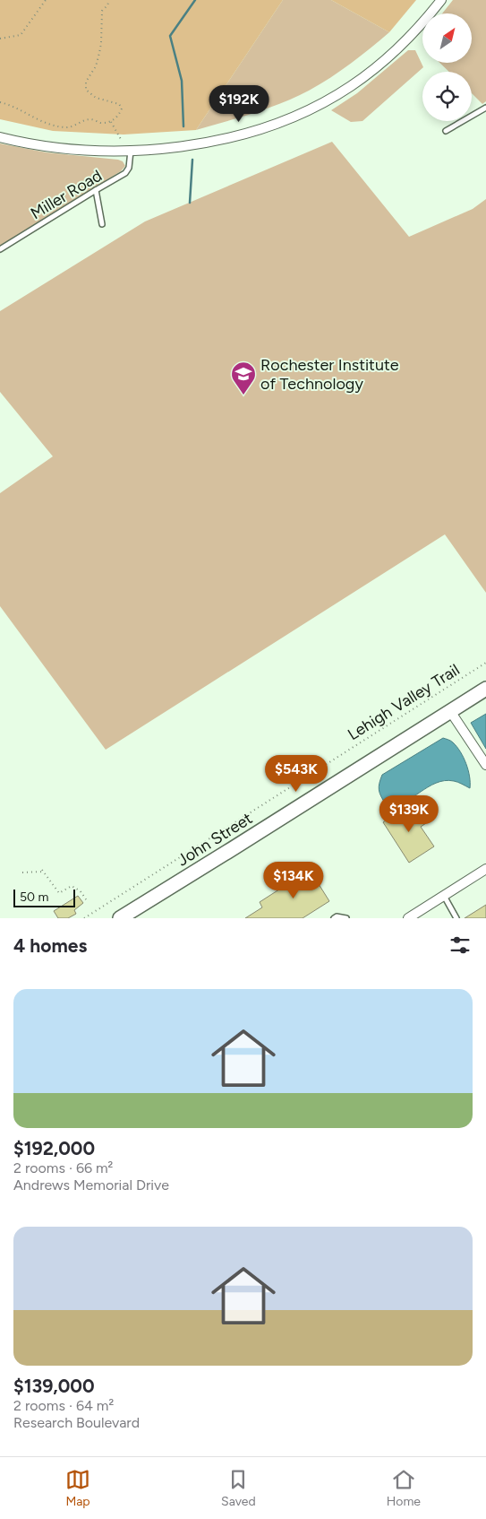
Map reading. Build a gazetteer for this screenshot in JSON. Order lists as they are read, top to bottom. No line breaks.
{"streets":{"street":["John Street"],"lane":["Miller Road"],"path":["Lehigh Valley Trail"]},"places":{"school or university":["Rochester Institute of Technology"]},"scale_bar":"50 m","north":"top right","page":{"price":["$192K","$543K","$139K","$134K"],"scale":"50 m","heading":"4 homes","list":[{"name":"$192,000","note":"2 rooms · 66 m² · Andrews Memorial Drive"},{"name":"$139,000","note":"2 rooms · 64 m² · Research Boulevard"}],"tabs":["Map","Saved","Home"]}}
